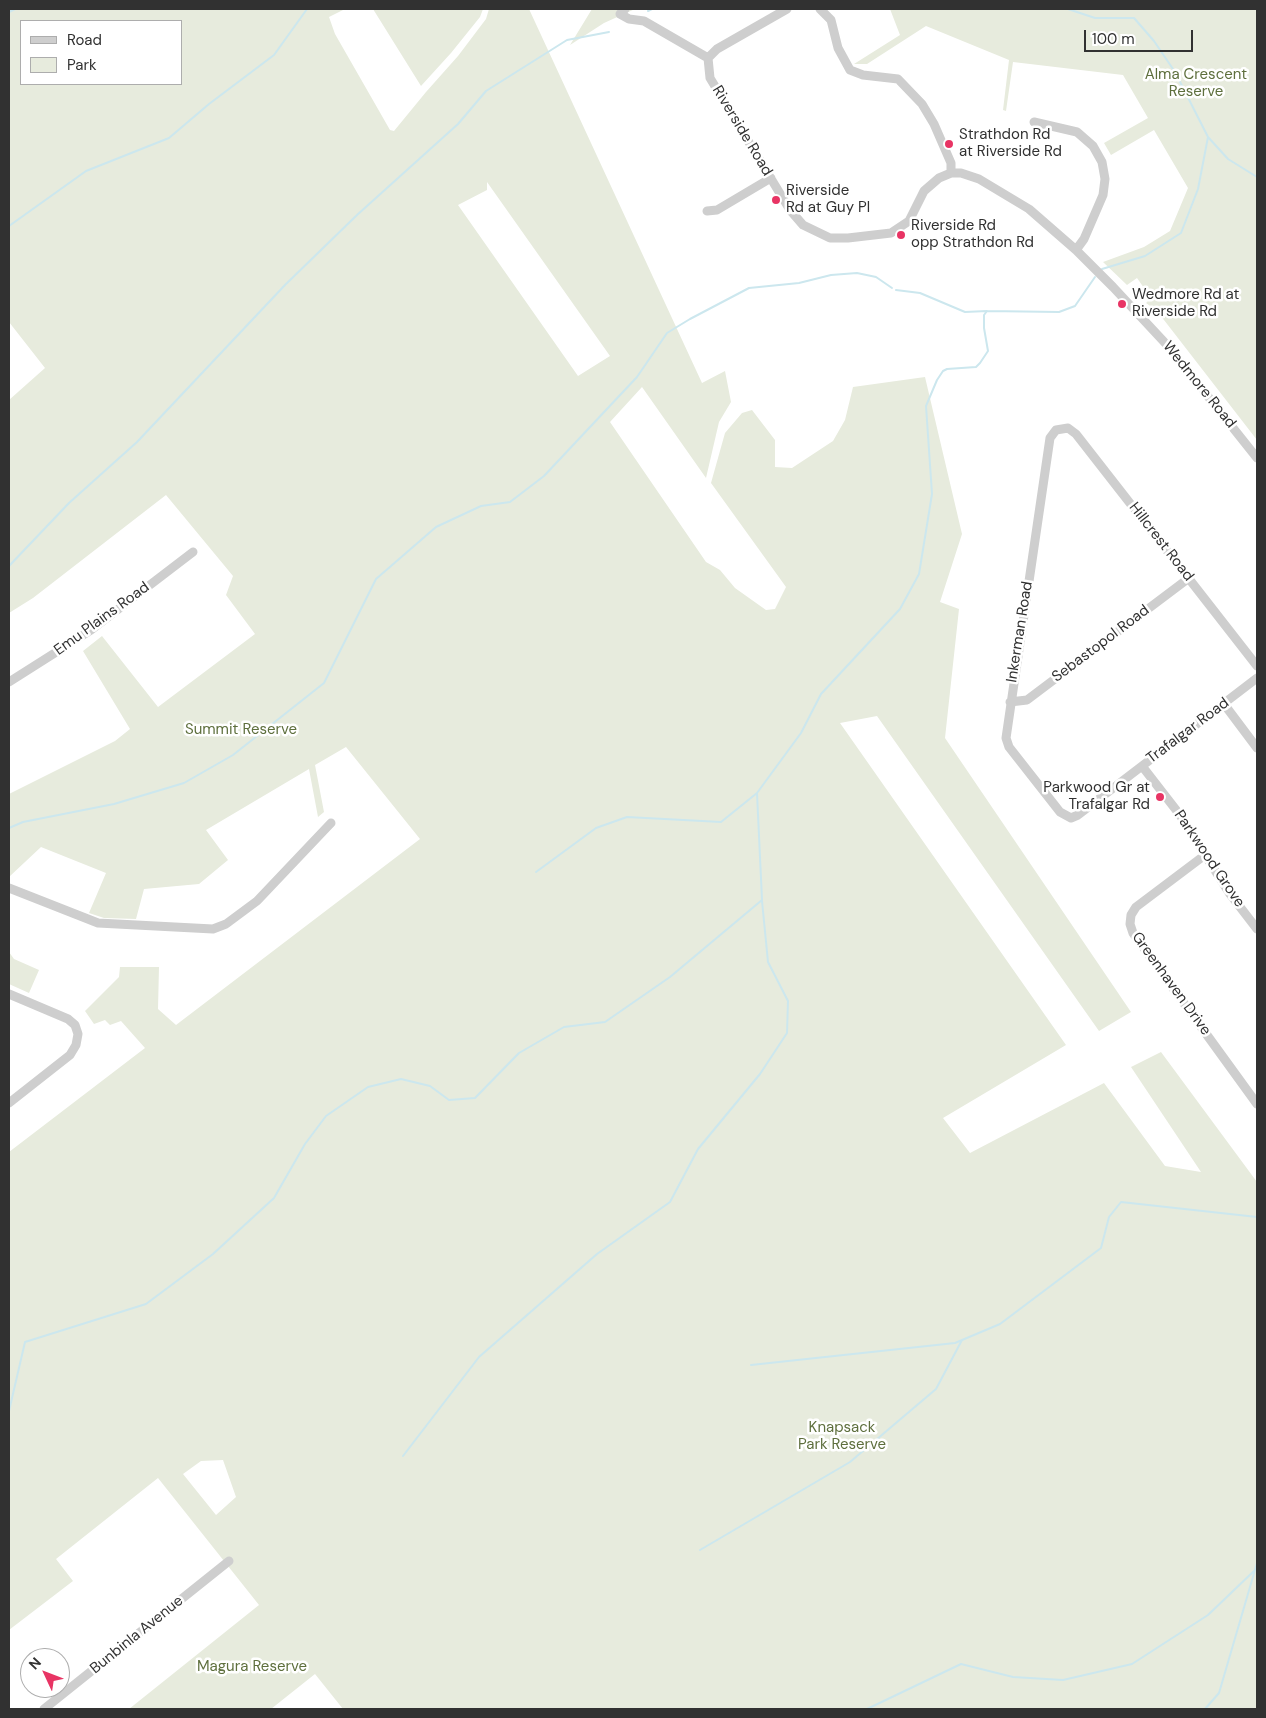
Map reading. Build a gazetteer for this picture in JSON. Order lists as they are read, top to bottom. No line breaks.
{"streets":{"street":["Riverside Road","Wedmore Road","Hillcrest Road","Emu Plains Road","Inkerman Road","Sebastopol Road","Trafalgar Road","Parkwood Grove","Greenhaven Drive","Bunbinla Avenue"]},"crossings":[["Hillcrest Road","Inkerman Road"],["Hillcrest Road","Sebastopol Road"],["Inkerman Road","Sebastopol Road"],["Inkerman Road","Trafalgar Road"],["Trafalgar Road","Parkwood Grove"],["Parkwood Grove","Greenhaven Drive"]],"parks":["Alma Crescent Reserve","Summit Reserve","Knapsack Park Reserve","Magura Reserve"],"places":["Strathdon Rd at Riverside Rd","Riverside Rd at Guy Pl","Riverside Rd opp Strathdon Rd","Wedmore Rd at Riverside Rd","Parkwood Gr at Trafalgar Rd"],"legend":["Road","Park"],"scale_bar":"100 m","north":"top left"}
